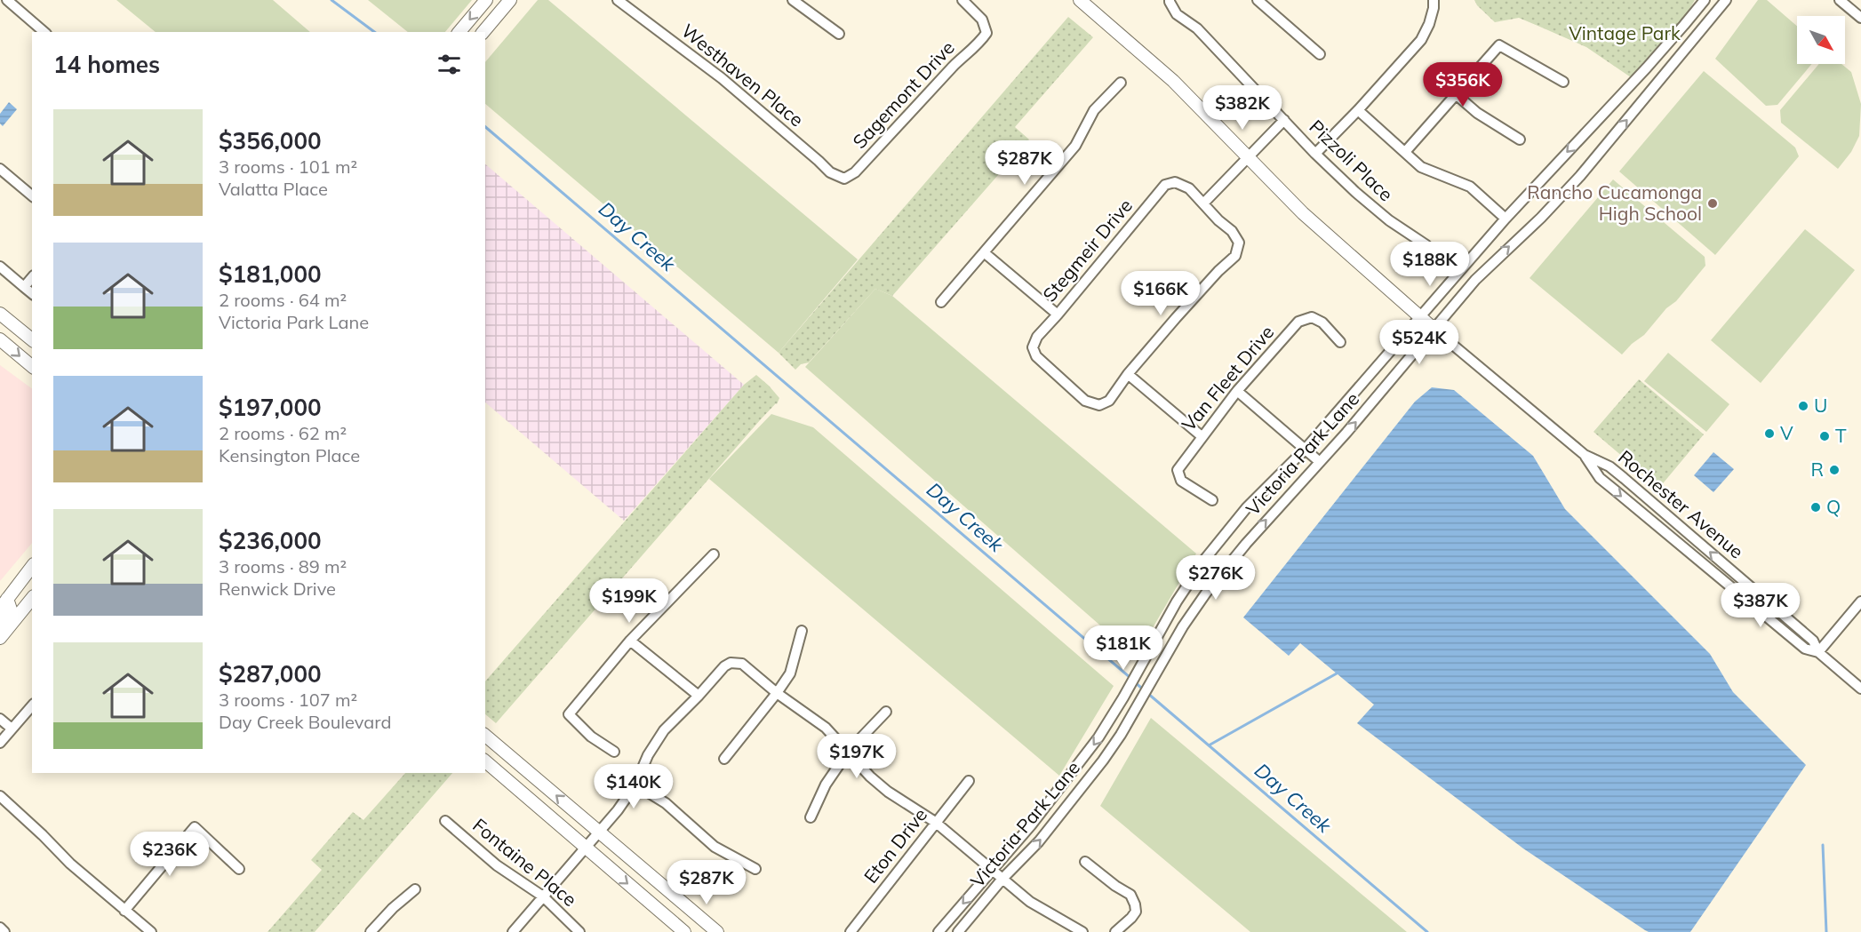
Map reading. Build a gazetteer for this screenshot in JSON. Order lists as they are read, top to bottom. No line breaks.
{"streets":{"main road":["Rochester Avenue"],"street":["Westhaven Place","Sagemont Drive","Pizzoli Place","Stegmeir Drive","Van Fleet Drive","Victoria Park Lane","Eton Drive","Fontaine Place"]},"crossings":[["Westhaven Place","Sagemont Drive"],["Victoria Park Lane","Rochester Avenue"]],"water":["Day Creek"],"parks":["Vintage Park"],"places":["Rancho Cucamonga High School","U","V","T","R","Q"],"north":"bottom right","page":{"heading":"14 homes","price":["$356K","$382K","$287K","$188K","$166K","$524K","$276K","$199K","$387K","$181K","$197K","$140K","$236K","$287K"],"list":[{"name":"$356,000","note":"3 rooms · 101 m² · Valatta Place"},{"name":"$181,000","note":"2 rooms · 64 m² · Victoria Park Lane"},{"name":"$197,000","note":"2 rooms · 62 m² · Kensington Place"},{"name":"$236,000","note":"3 rooms · 89 m² · Renwick Drive"},{"name":"$287,000","note":"3 rooms · 107 m² · Day Creek Boulevard"}]}}
